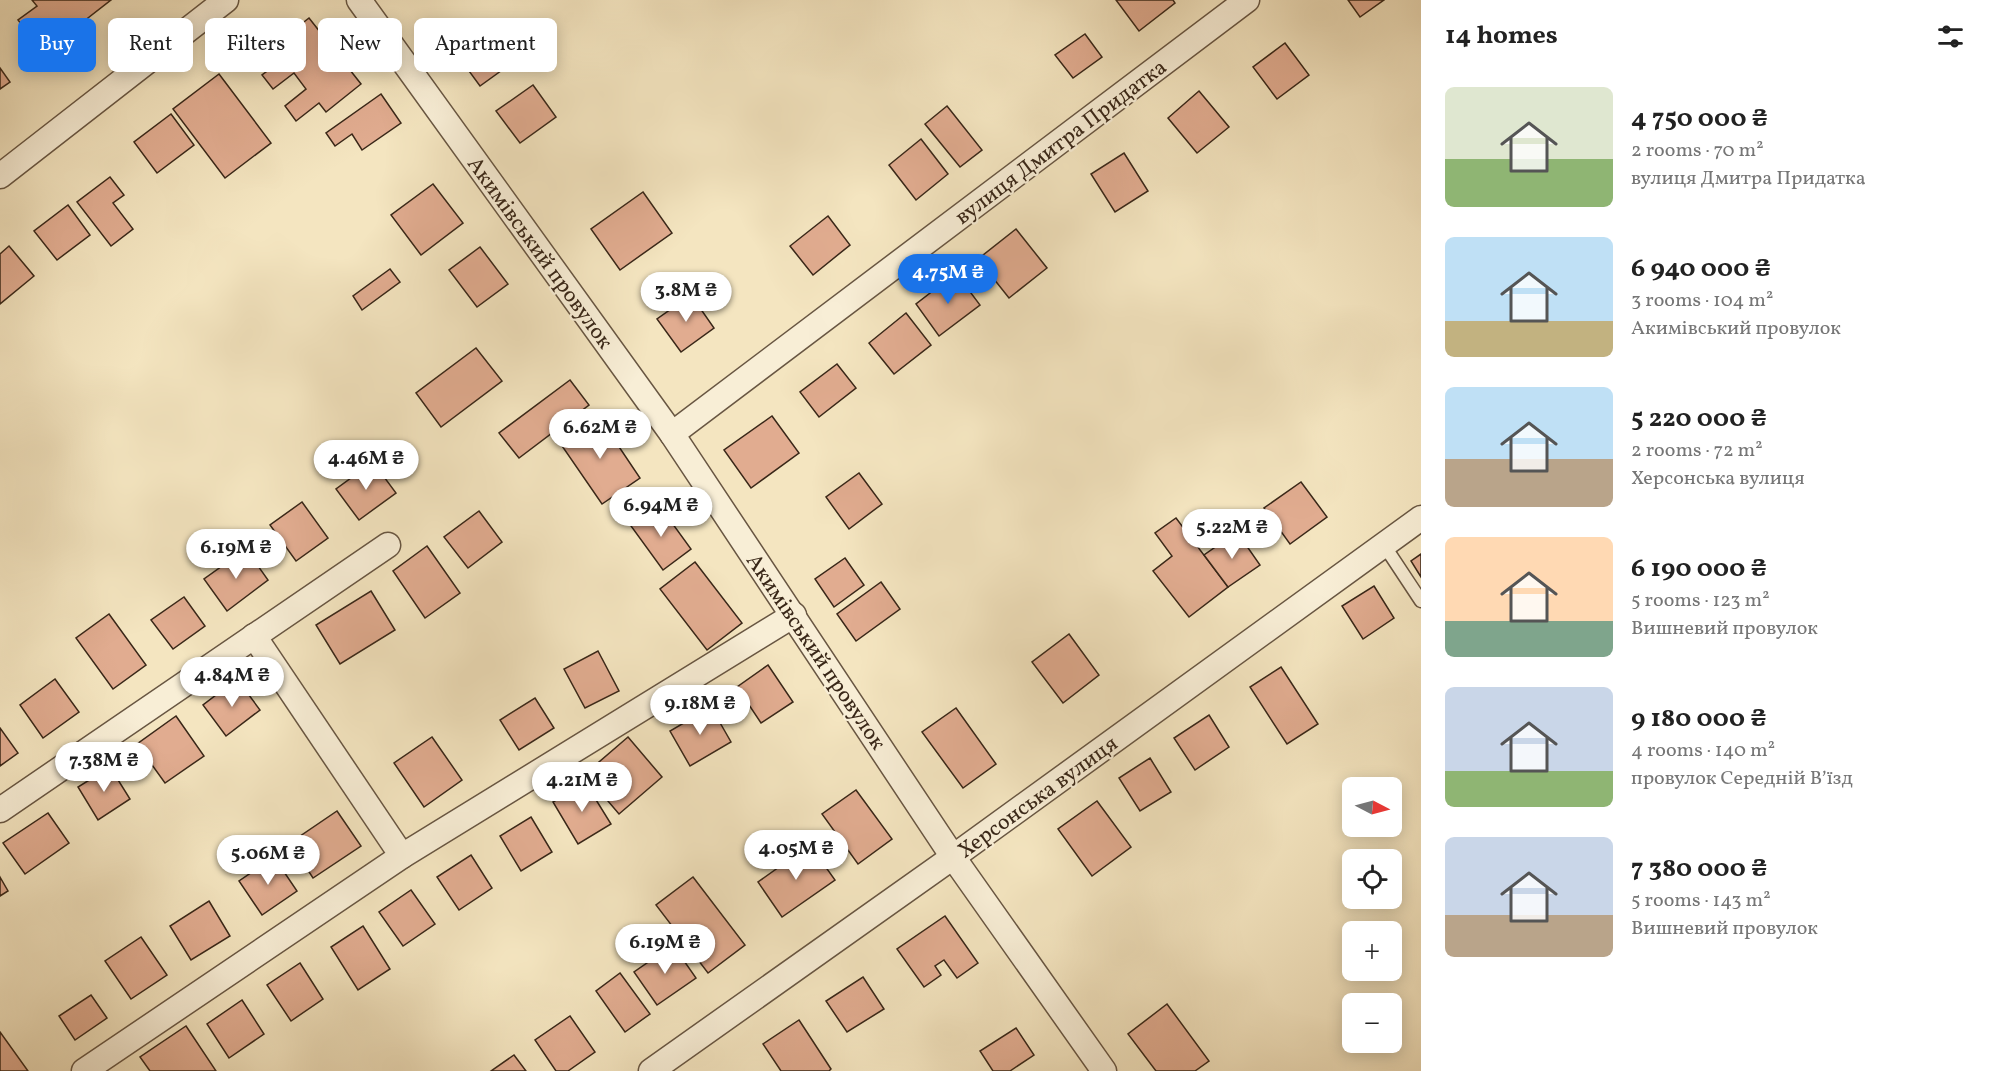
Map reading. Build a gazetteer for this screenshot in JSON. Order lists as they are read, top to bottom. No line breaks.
{"streets":{"street":["вулиця Дмитра Придатка","Акимівський провулок","Херсонська вулиця"]},"crossings":[["вулиця Дмитра Придатка","Акимівський провулок"],["Акимівський провулок","Херсонська вулиця"]],"north":"right","page":{"heading":"14 homes","chip":["Buy","Rent","Filters","New","Apartment"],"list":[{"name":"4 750 000 ₴","note":"2 rooms · 70 m² · вулиця Дмитра Придатка"},{"name":"6 940 000 ₴","note":"3 rooms · 104 m² · Акимівський провулок"},{"name":"5 220 000 ₴","note":"2 rooms · 72 m² · Херсонська вулиця"},{"name":"6 190 000 ₴","note":"5 rooms · 123 m² · Вишневий провулок"},{"name":"9 180 000 ₴","note":"4 rooms · 140 m² · провулок Середній Вʼїзд"},{"name":"7 380 000 ₴","note":"5 rooms · 143 m² · Вишневий провулок"}],"price":["4.75M ₴","3.8M ₴","6.62M ₴","4.46M ₴","6.94M ₴","5.22M ₴","6.19M ₴","4.84M ₴","9.18M ₴","7.38M ₴","4.21M ₴","4.05M ₴","5.06M ₴","6.19M ₴"],"map_buttons":["+","−"]}}
